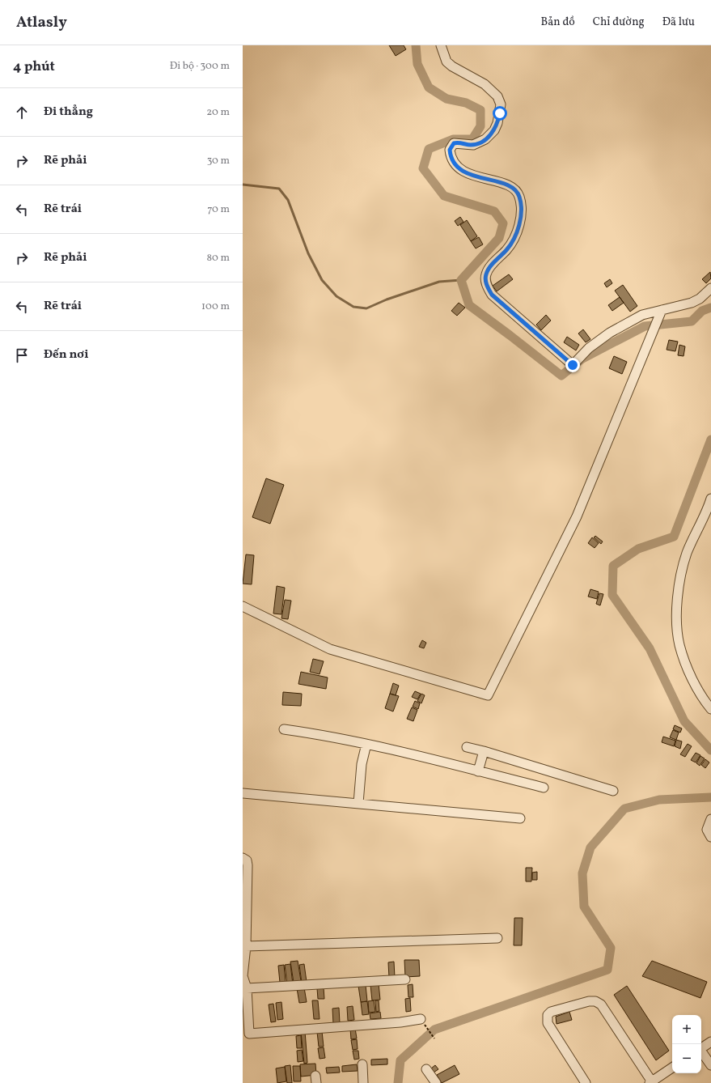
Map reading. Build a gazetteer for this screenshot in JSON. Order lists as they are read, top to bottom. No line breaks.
{"page":{"header":"Atlasly","nav":["Bản đồ","Chỉ đường","Đã lưu"],"heading":["4 phút","Đi bộ · 300 m"],"list":[["Đi thẳng","20 m"],["Rẽ phải","30 m"],["Rẽ trái","70 m"],["Rẽ phải","80 m"],["Rẽ trái","100 m"],"Đến nơi"],"map_buttons":["+","−"]}}
